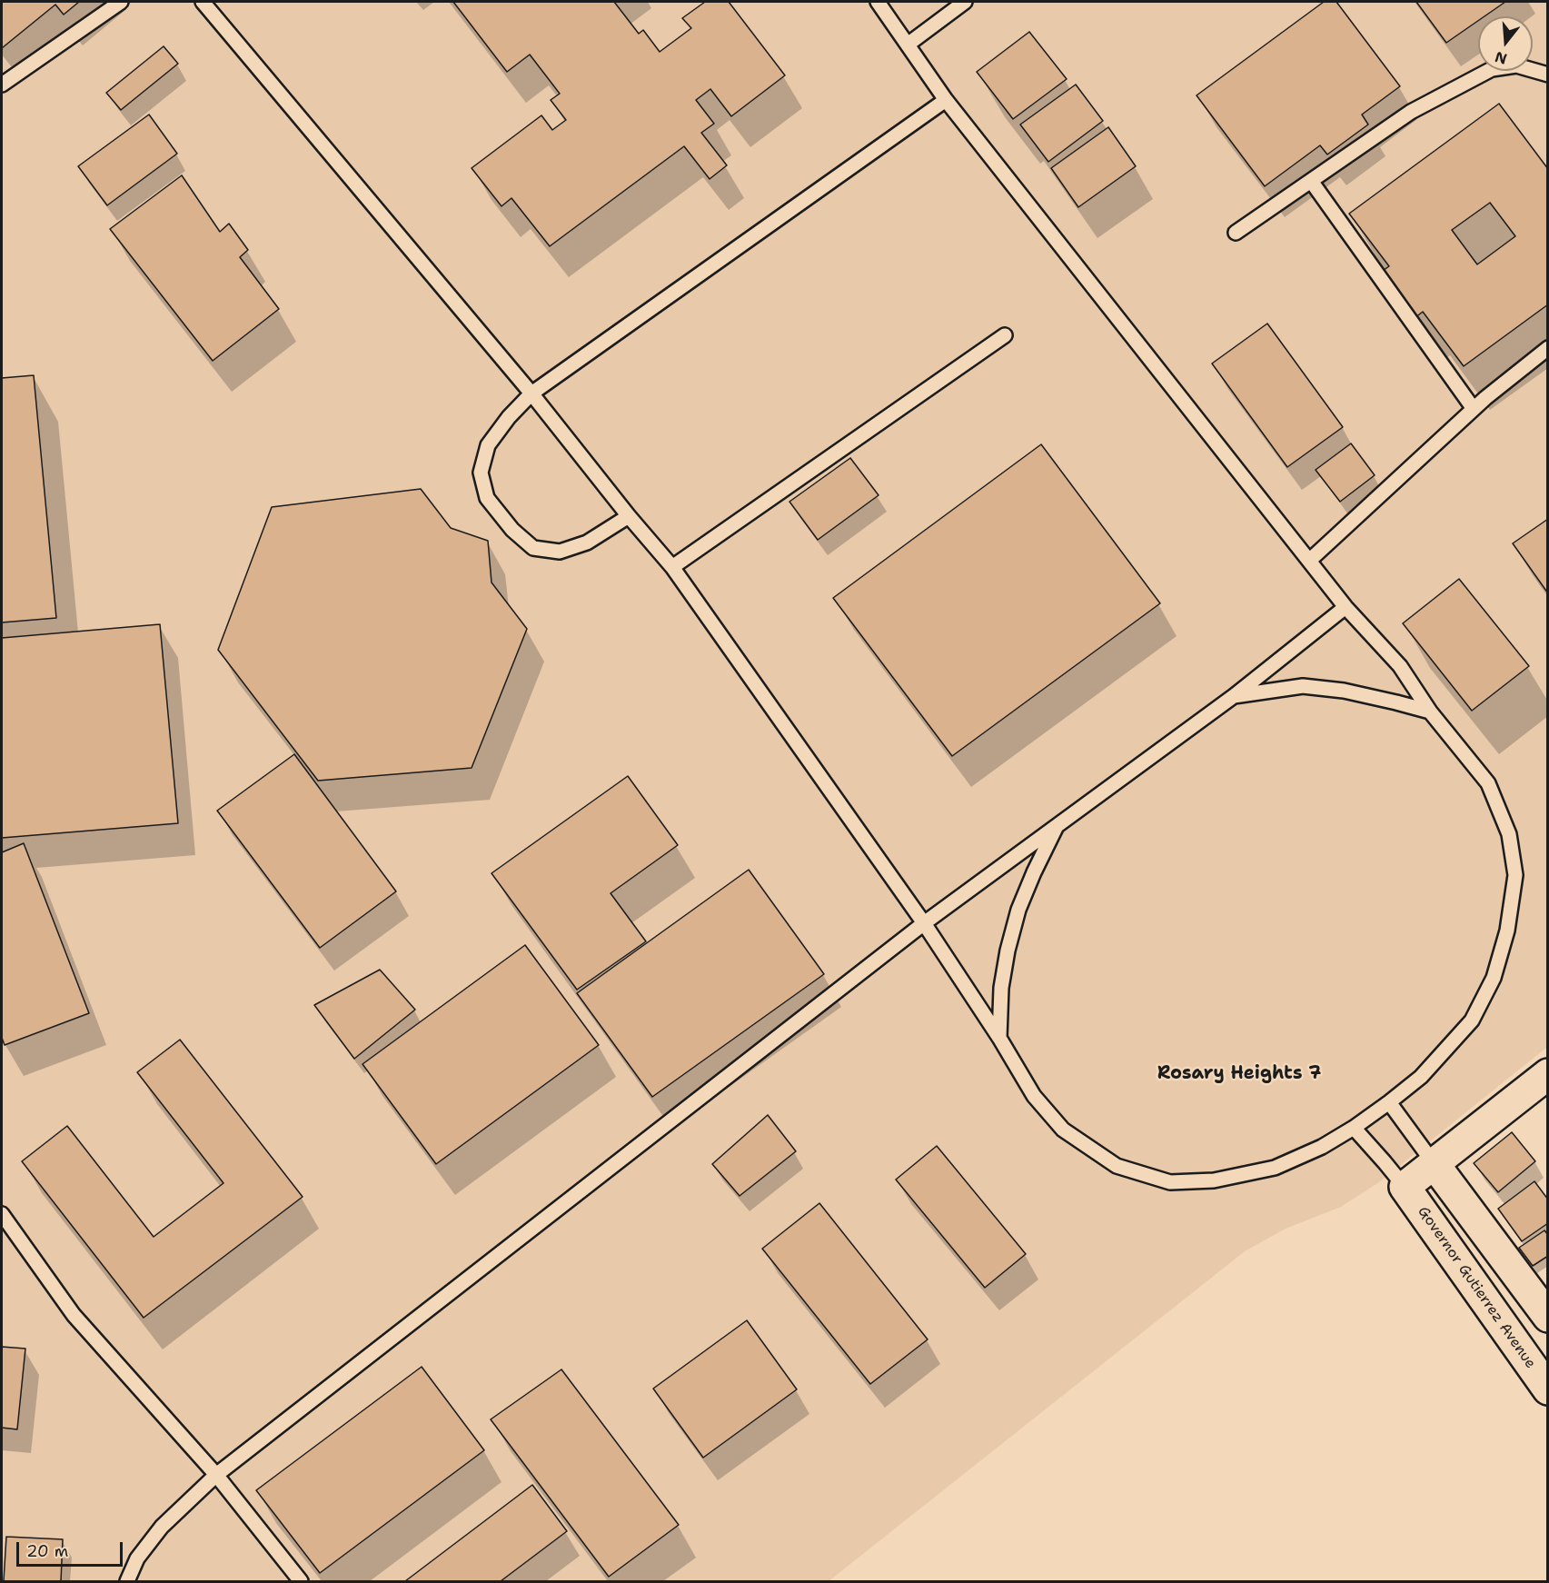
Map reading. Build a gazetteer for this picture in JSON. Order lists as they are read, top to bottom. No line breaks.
{"streets":{"street":["Governor Gutierrez Avenue"]},"districts":["Rosary Heights 7"],"scale_bar":"20 m","north":"bottom"}
